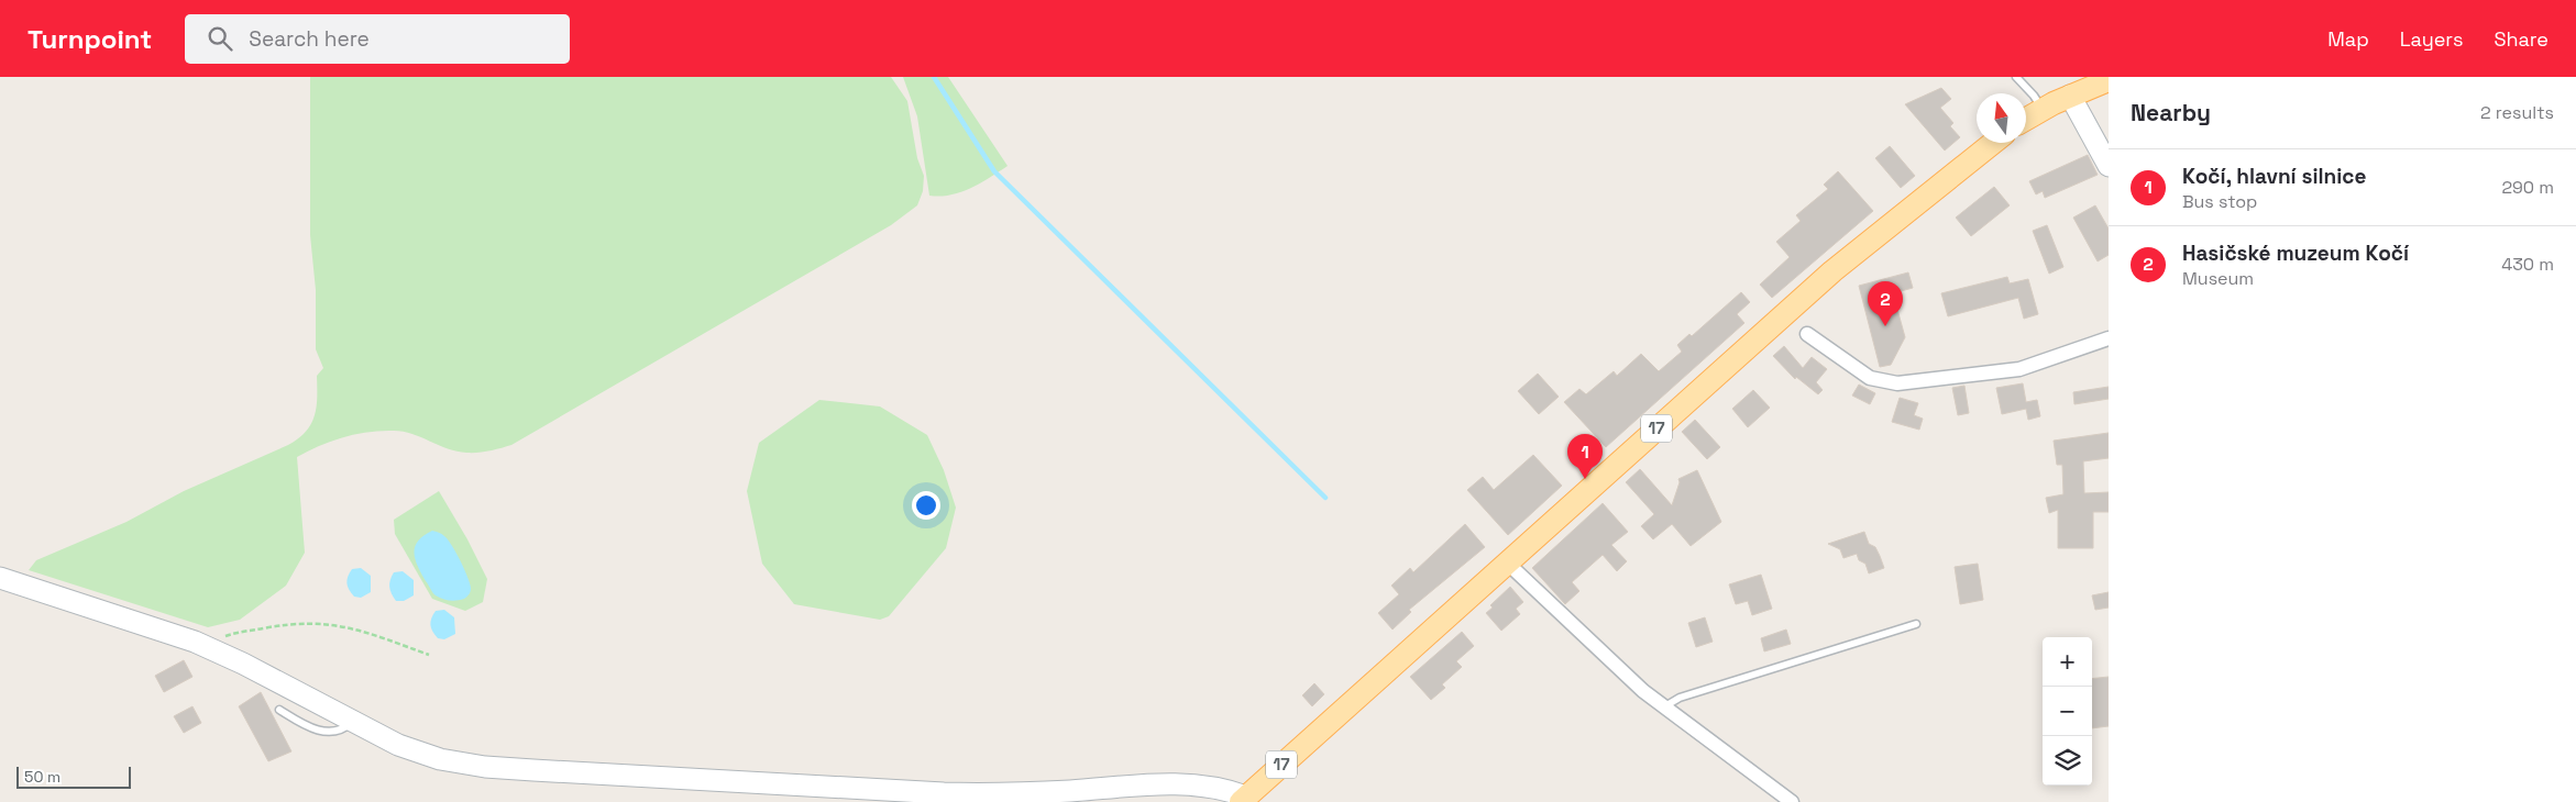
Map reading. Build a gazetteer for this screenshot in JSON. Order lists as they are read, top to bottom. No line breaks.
{"streets":{"main road":["17"]},"scale_bar":"50 m","north":"top","page":{"header":"Turnpoint","search":"Search here","nav":["Map","Layers","Share"],"heading":["Nearby","2 results"],"list":[{"mark":"1","name":"Kočí, hlavní silnice","note":"Bus stop","value":"290 m"},{"mark":"2","name":"Hasičské muzeum Kočí","note":"Museum","value":"430 m"}],"pins":["2","1"],"map_buttons":["+","−"],"scale":"50 m"}}
